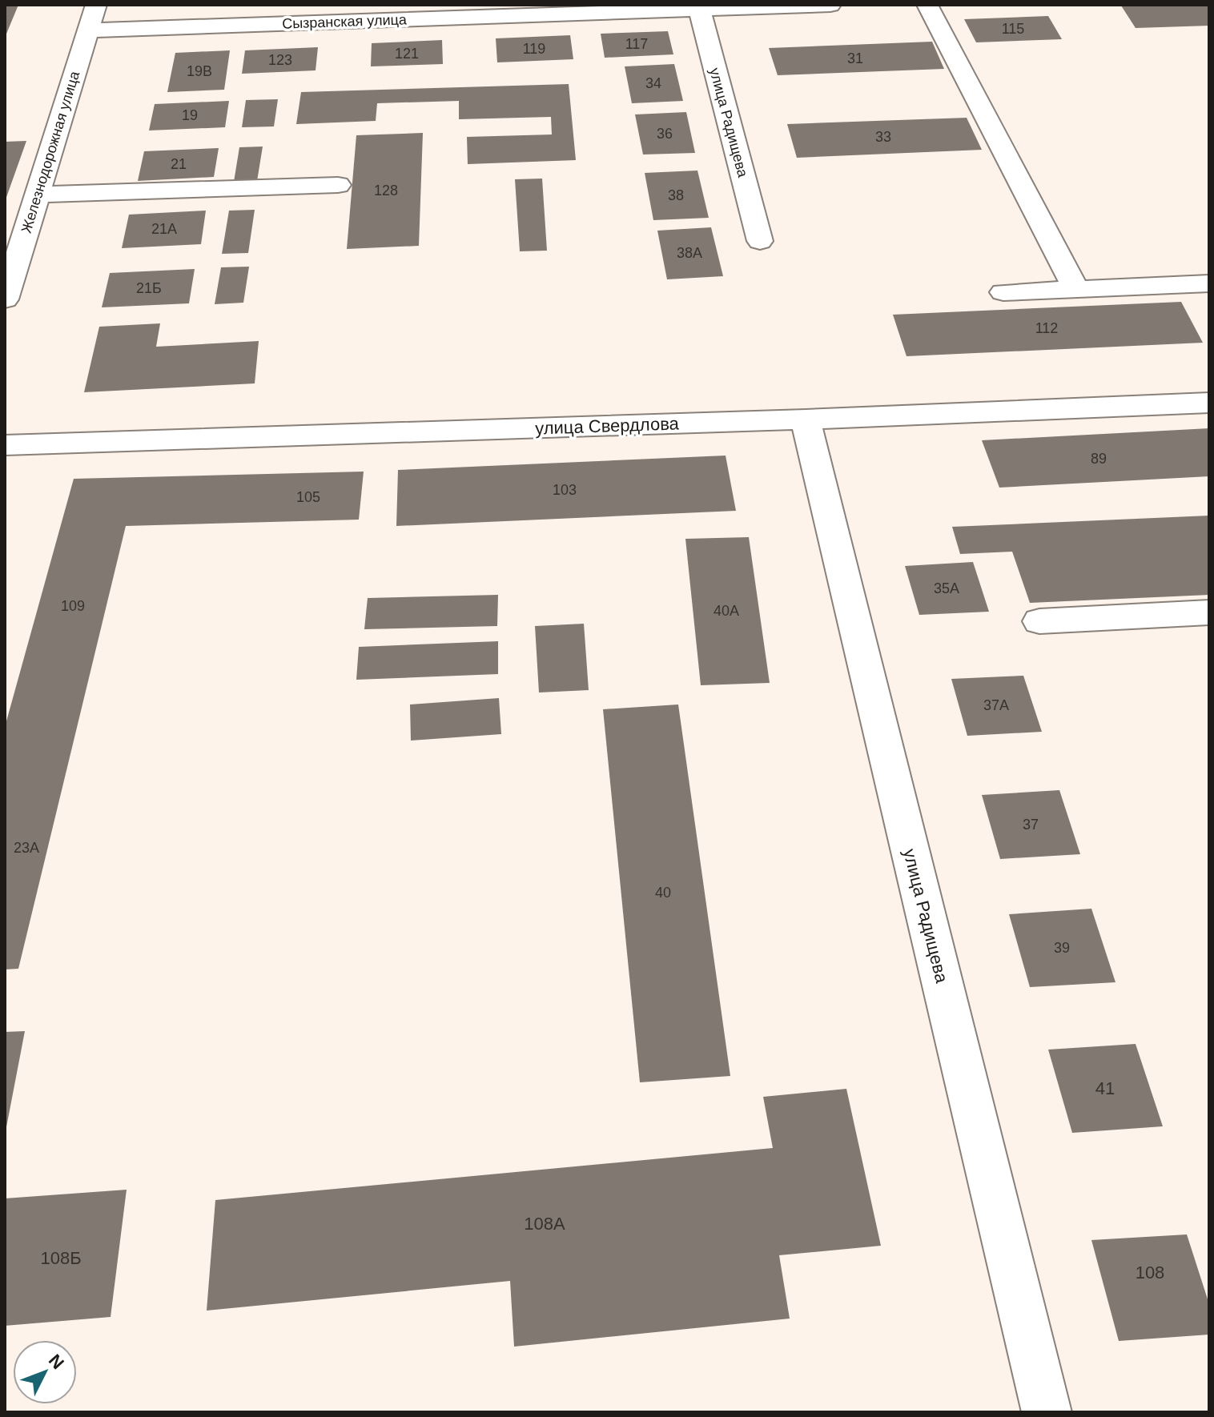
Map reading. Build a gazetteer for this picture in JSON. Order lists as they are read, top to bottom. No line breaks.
{"streets":{"street":["Сызранская улица","улица Радищева","Железнодорожная улица","улица Свердлова"]},"crossings":[["Сызранская улица","улица Радищева"],["Сызранская улица","Железнодорожная улица"],["улица Радищева","улица Свердлова"]],"house_numbers":["115","117","119","121","31","123","19В","34","19","36","33","21","128","38","21А","38А","21Б","112","89","103","105","35А","109","40А","37А","37","23А","40","39","41","108А","108Б","108"],"north":"top right"}
